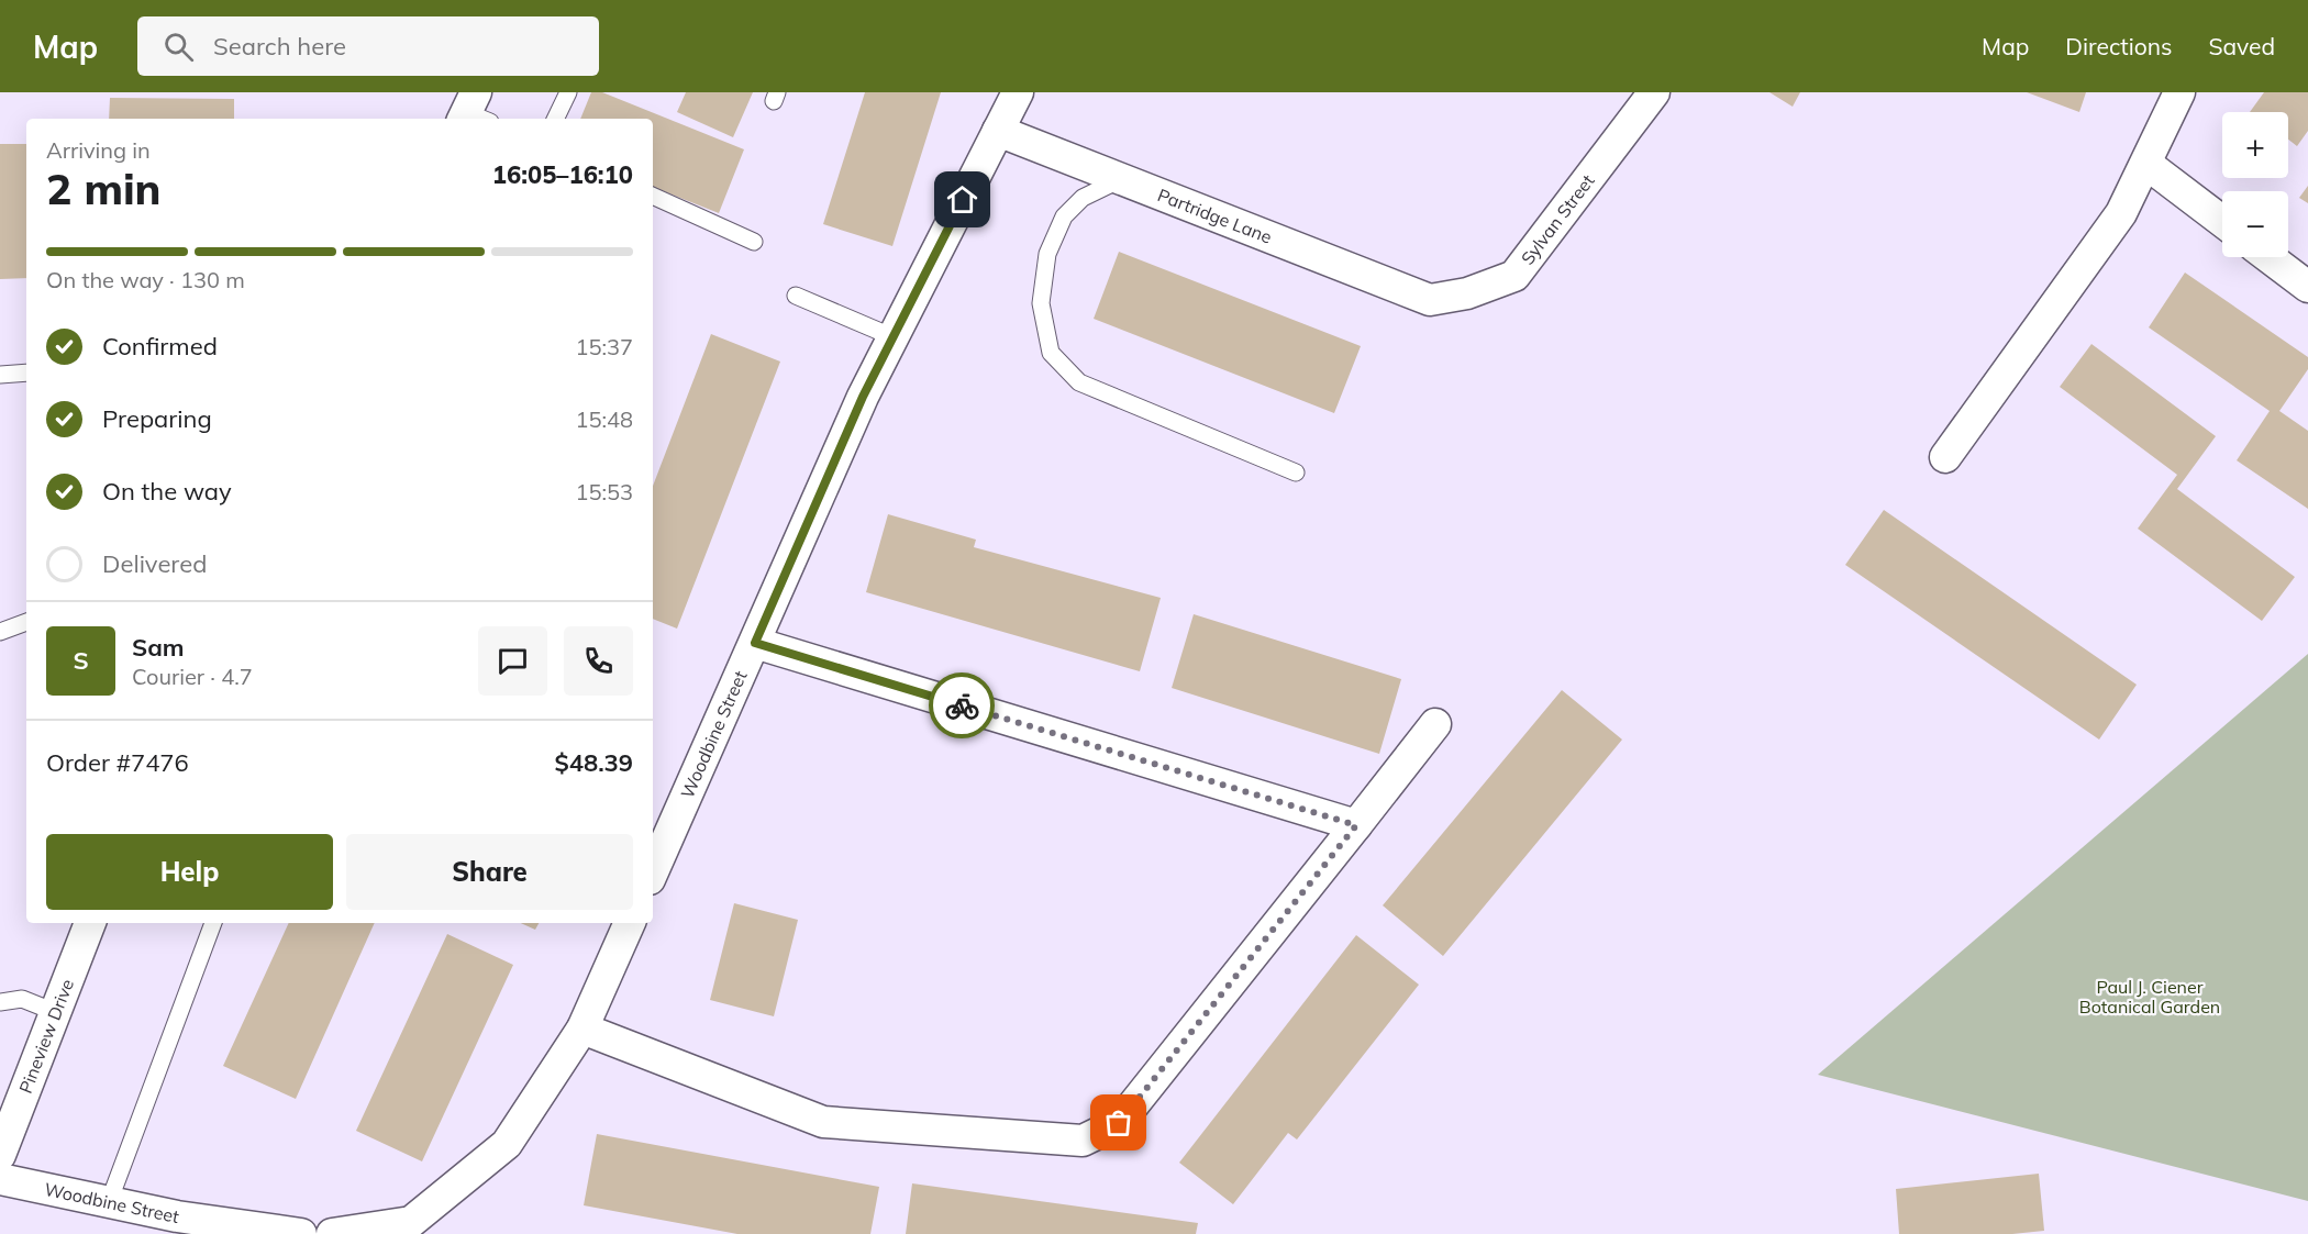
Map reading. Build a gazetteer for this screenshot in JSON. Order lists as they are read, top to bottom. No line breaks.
{"streets":{"street":["Partridge Lane","Sylvan Street","Woodbine Street","Pineview Drive"]},"crossings":[["Partridge Lane","Sylvan Street"],["Partridge Lane","Woodbine Street"]],"parks":["Paul J. Ciener Botanical Garden"],"page":{"header":"Map","search":"Search here","nav":["Map","Directions","Saved"],"map_buttons":["+","−"],"heading":["2 min","Arriving in","16:05–16:10"],"panel":["Sam","Courier · 4.7","Order #7476","$48.39"],"bar":"On the way · 130 m","list":[["Confirmed","15:37"],["Preparing","15:48"],["On the way","15:53"],"Delivered"],"round":"S","buttons":["Help","Share"]}}
